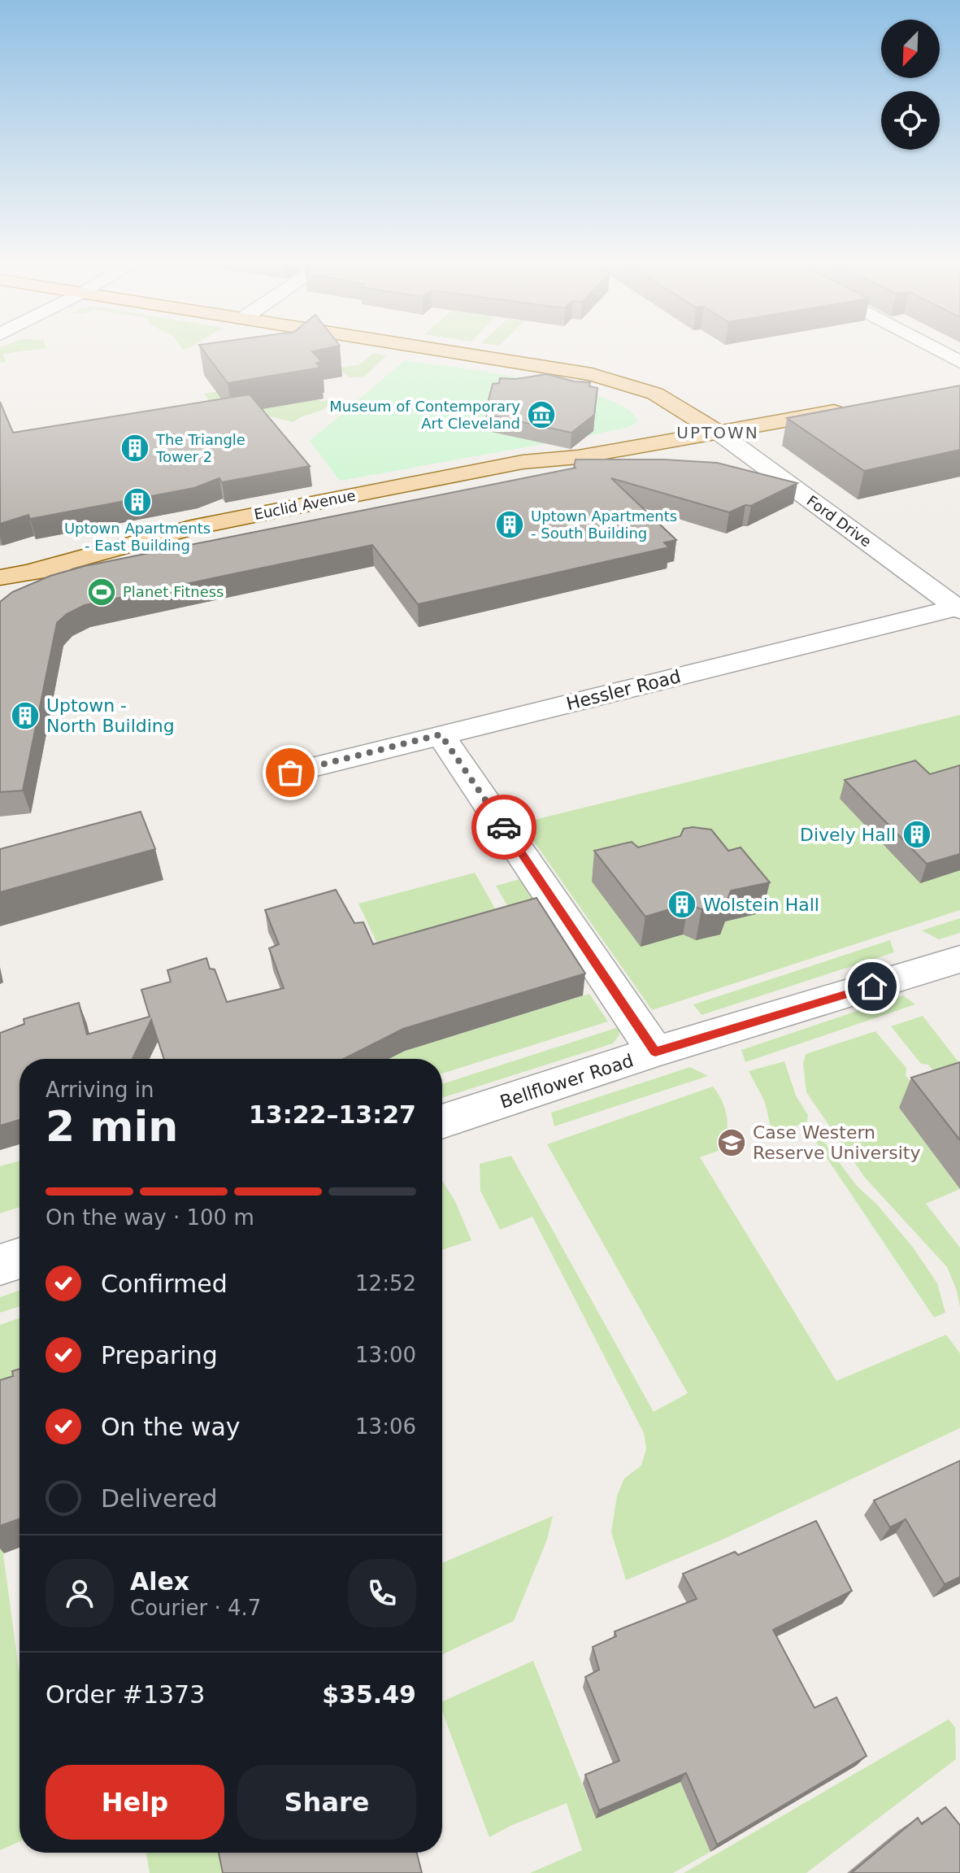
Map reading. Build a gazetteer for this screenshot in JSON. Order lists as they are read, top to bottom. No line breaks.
{"streets":{"main road":["Euclid Avenue"],"street":["Ford Drive","Hessler Road","Bellflower Road"]},"crossings":[["Euclid Avenue","Ford Drive"],["Ford Drive","Hessler Road"]],"districts":["UPTOWN"],"places":{"museum":["Museum of Contemporary Art Cleveland"],"building":["The Triangle Tower 2","Uptown Apartments - East Building","Uptown Apartments - South Building","Uptown - North Building","Dively Hall","Wolstein Hall"],"sports":["Planet Fitness"],"school or university":["Case Western Reserve University"]},"north":"bottom left","page":{"heading":["2 min","Arriving in","13:22–13:27"],"panel":["Alex","Courier · 4.7","Order #1373","$35.49"],"bar":"On the way · 100 m","list":[["Confirmed","12:52"],["Preparing","13:00"],["On the way","13:06"],"Delivered"],"buttons":["Help","Share"]}}
